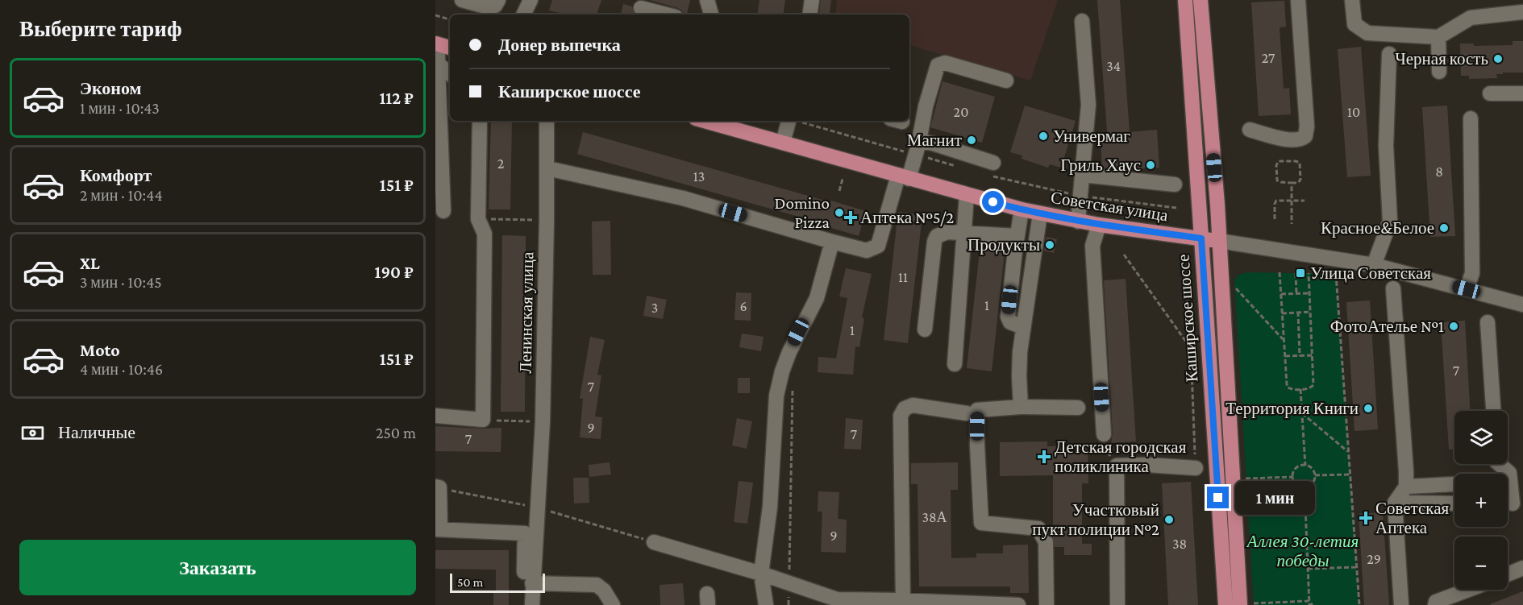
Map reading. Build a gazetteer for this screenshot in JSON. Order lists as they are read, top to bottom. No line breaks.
{"streets":{"main road":["Советская улица","Каширское шоссе"],"street":["Ленинская улица"]},"crossings":[["Советская улица","Каширское шоссе"]],"parks":["Аллея 30-летия победы"],"places":{"other":["Черная кость","Универмаг","Магнит","Гриль Хаус","Domino Pizza","Красное&Белое","Продукты","ФотоАтелье №1","Территория Книги","Участковый пукт полиции №2"],"health":["Аптека №5/2","Детская городская поликлиника","Советская Аптека"],"transit":["Улица Советская"]},"house_numbers":["27","34","20","10","2","8","13","11","1","6","3","1","7","7","9","7","7","38А","9","38","29"],"scale_bar":"50 m","page":{"heading":"Выберите тариф","banner":["Донер выпечка","Каширское шоссе"],"list":[{"name":"Эконом","note":"1 мин · 10:43","value":"112 ₽"},{"name":"Комфорт","note":"2 мин · 10:44","value":"151 ₽"},{"name":"XL","note":"3 мин · 10:45","value":"190 ₽"},{"name":"Moto","note":"4 мин · 10:46","value":"151 ₽"}],"pay":["Наличные","250 m"],"map_buttons":["+","−"],"bubble":"1 мин","buttons":"Заказать","scale":"50 m"}}
